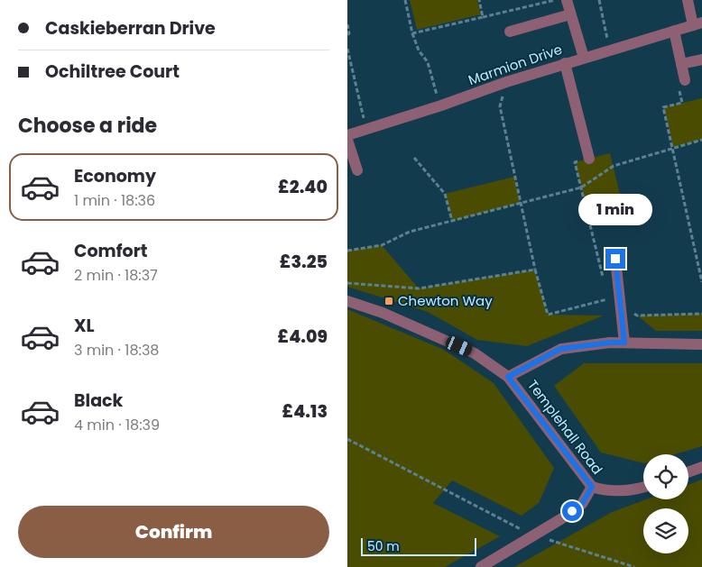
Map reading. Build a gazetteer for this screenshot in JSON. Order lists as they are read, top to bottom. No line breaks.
{"streets":{"street":["Marmion Drive","Templehall Road"]},"places":{"transit":["Chewton Way"]},"scale_bar":"50 m","page":{"banner":["Caskieberran Drive","Ochiltree Court"],"heading":"Choose a ride","list":[{"name":"Economy","note":"1 min · 18:36","value":"£2.40"},{"name":"Comfort","note":"2 min · 18:37","value":"£3.25"},{"name":"XL","note":"3 min · 18:38","value":"£4.09"},{"name":"Black","note":"4 min · 18:39","value":"£4.13"}],"bubble":"1 min","buttons":"Confirm","scale":"50 m"}}
